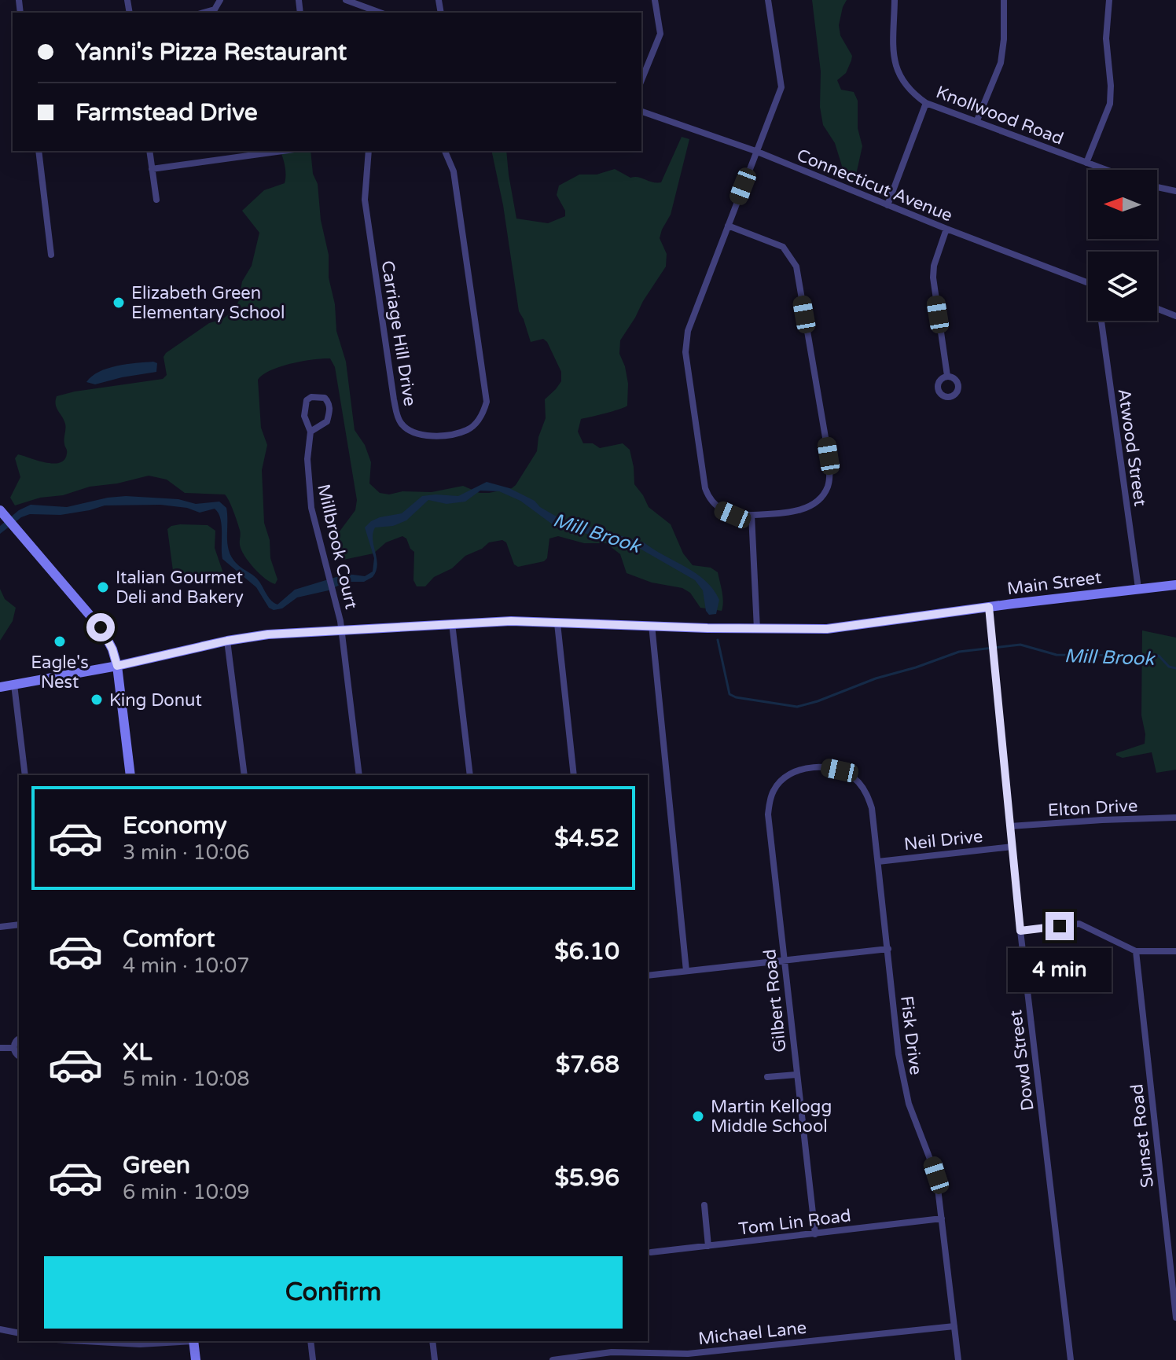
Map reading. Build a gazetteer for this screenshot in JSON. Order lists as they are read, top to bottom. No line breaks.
{"streets":{"main road":["Main Street"],"street":["Knollwood Road","Connecticut Avenue","Carriage Hill Drive","Atwood Street","Millbrook Court","Elton Drive","Neil Drive","Gilbert Road","Fisk Drive","Dowd Street","Sunset Road","Tom Lin Road","Michael Lane"]},"crossings":[["Atwood Street","Main Street"],["Millbrook Court","Main Street"],["Main Street","Dowd Street"],["Elton Drive","Dowd Street"],["Neil Drive","Fisk Drive"],["Neil Drive","Dowd Street"],["Gilbert Road","Fisk Drive"],["Gilbert Road","Tom Lin Road"],["Fisk Drive","Tom Lin Road"],["Fisk Drive","Michael Lane"]],"water":["Mill Brook"],"places":["Elizabeth Green Elementary School","Italian Gourmet Deli and Bakery","Eagle's Nest","King Donut","Martin Kellogg Middle School"],"north":"left","page":{"banner":["Yanni's Pizza Restaurant","Farmstead Drive"],"list":[{"name":"Economy","note":"3 min · 10:06","value":"$4.52"},{"name":"Comfort","note":"4 min · 10:07","value":"$6.10"},{"name":"XL","note":"5 min · 10:08","value":"$7.68"},{"name":"Green","note":"6 min · 10:09","value":"$5.96"}],"bubble":"4 min","buttons":"Confirm"}}
